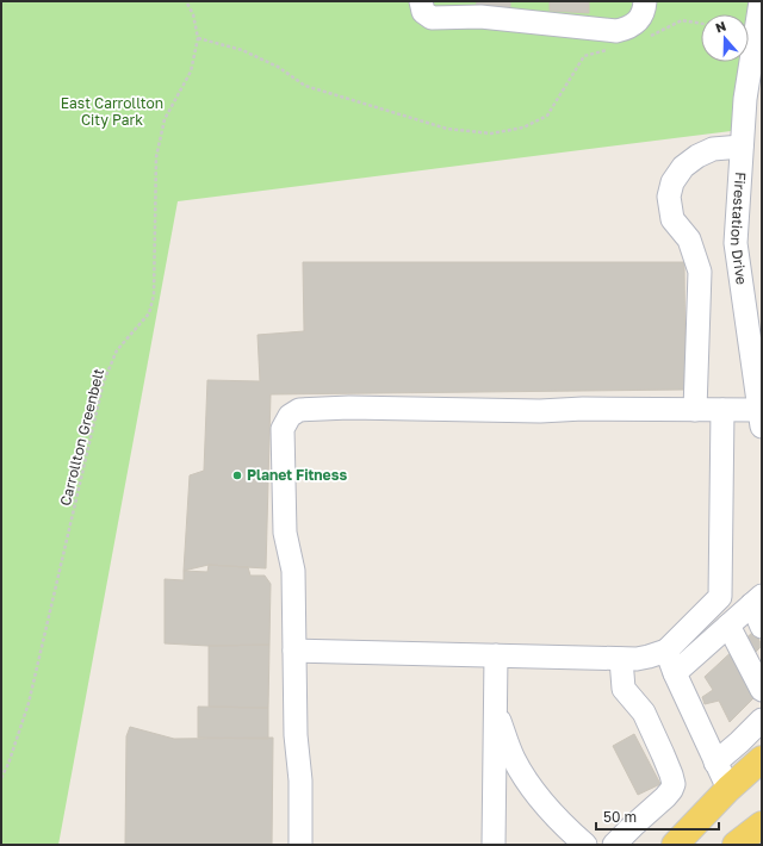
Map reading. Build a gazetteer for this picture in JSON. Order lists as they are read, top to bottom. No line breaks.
{"streets":{"street":["Firestation Drive"],"path":["Carrollton Greenbelt"]},"parks":["East Carrollton City Park"],"places":["Planet Fitness"],"scale_bar":"50 m","north":"top"}
